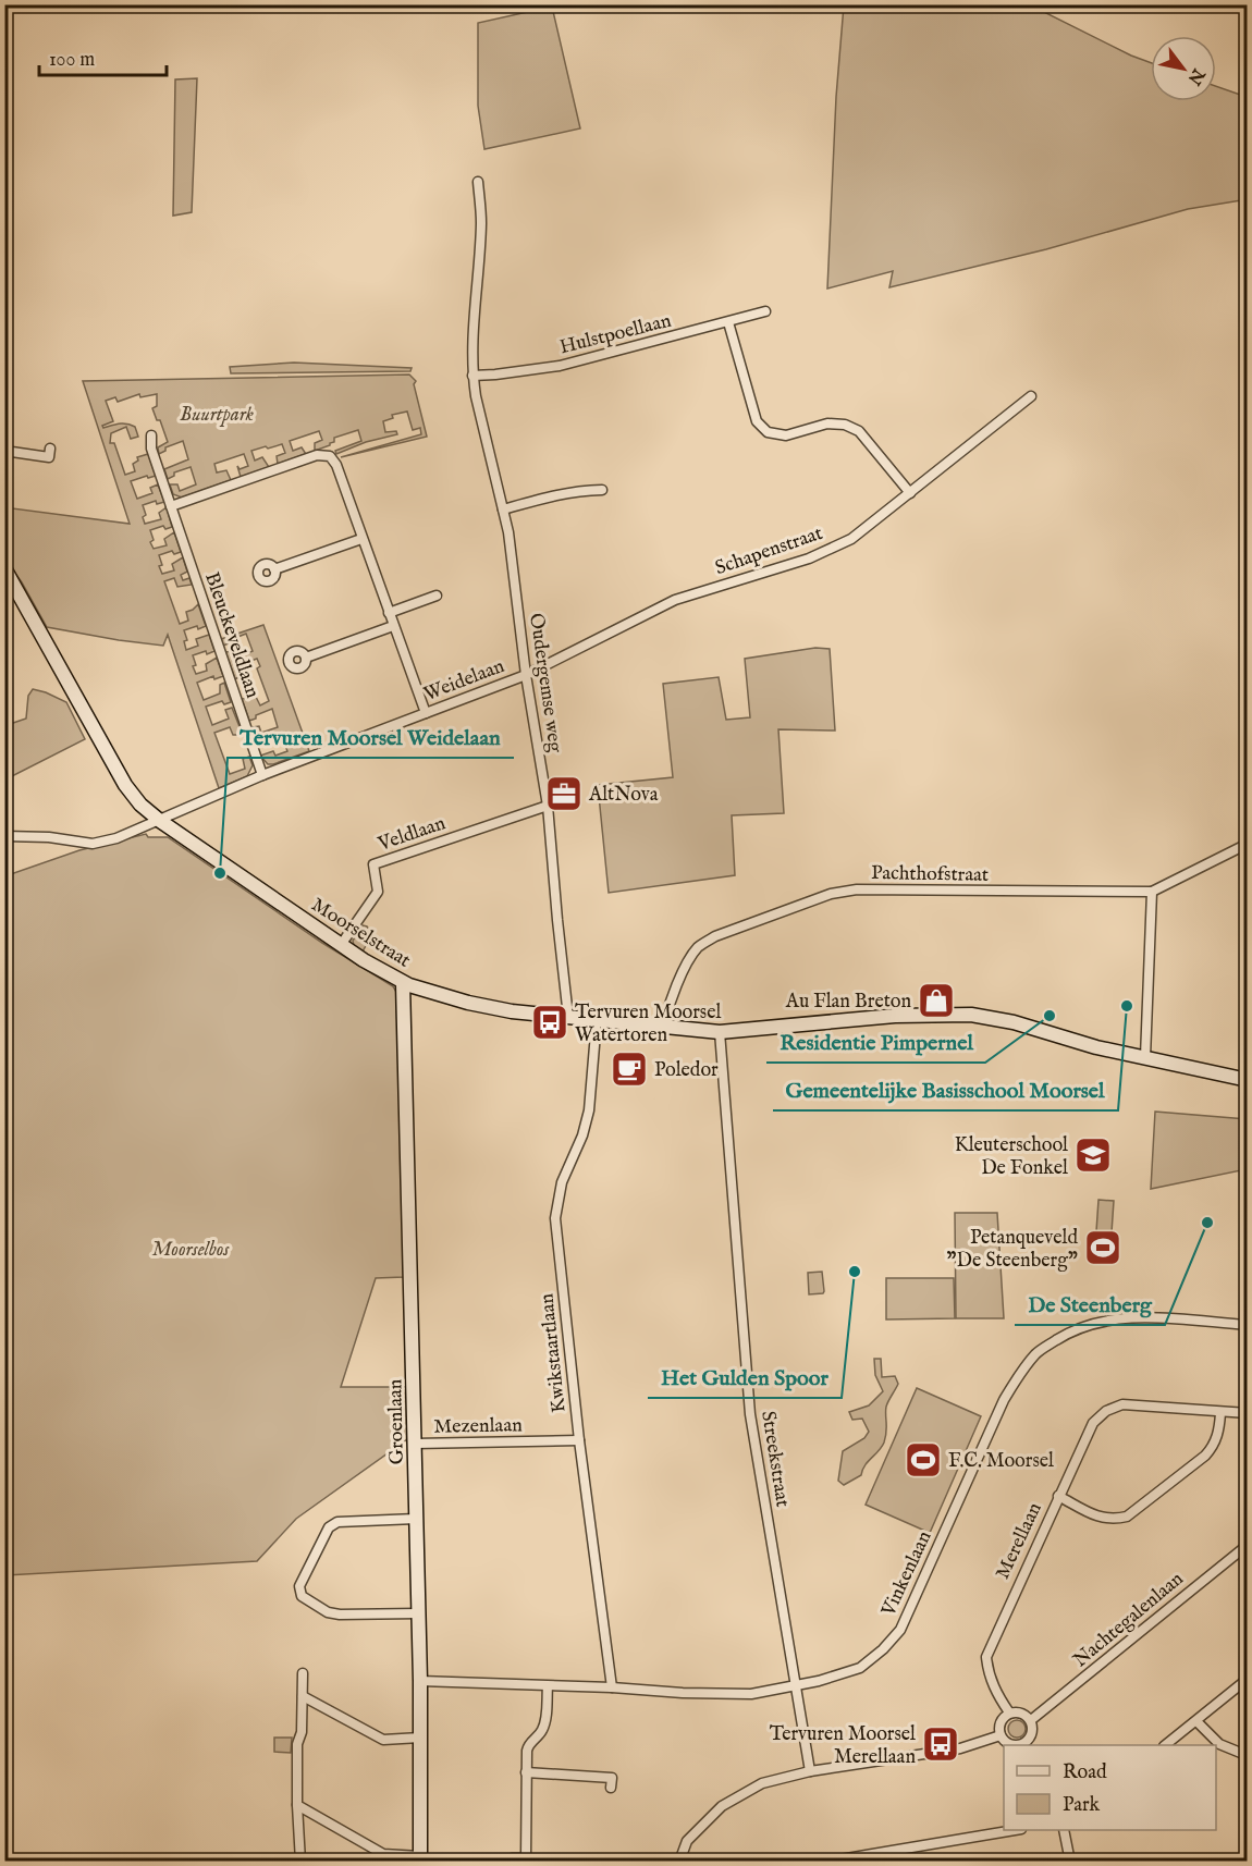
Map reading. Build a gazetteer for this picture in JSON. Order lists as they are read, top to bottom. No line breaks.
{"streets":{"street":["Hulstpoellaan","Schapenstraat","Bleuckeveldlaan","Weidelaan","Oudergemse weg","Veldlaan","Pachthofstraat","Moorselstraat","Kwikstaartlaan","Groenlaan","Mezenlaan","Streekstraat","Merellaan","Vinkenlaan","Nachtegalenlaan"]},"crossings":[["Hulstpoellaan","Oudergemse weg"],["Schapenstraat","Weidelaan"],["Schapenstraat","Oudergemse weg"],["Bleuckeveldlaan","Weidelaan"],["Weidelaan","Oudergemse weg"],["Weidelaan","Moorselstraat"],["Oudergemse weg","Veldlaan"],["Oudergemse weg","Moorselstraat"],["Veldlaan","Moorselstraat"],["Pachthofstraat","Moorselstraat"],["Moorselstraat","Kwikstaartlaan"],["Moorselstraat","Groenlaan"],["Moorselstraat","Streekstraat"],["Kwikstaartlaan","Mezenlaan"],["Kwikstaartlaan","Vinkenlaan"],["Groenlaan","Mezenlaan"],["Groenlaan","Vinkenlaan"],["Streekstraat","Vinkenlaan"],["Merellaan","Nachtegalenlaan"]],"parks":["Buurtpark","Moorselbos"],"places":{"office":["AltNova"],"other":["Tervuren Moorsel Weidelaan","Gemeentelijke Basisschool Moorsel","Residentie Pimpernel","De Steenberg","Het Gulden Spoor"],"shop":["Au Flan Breton"],"bus stop":["Tervuren Moorsel Watertoren","Tervuren Moorsel Merellaan"],"cafe":["Poledor"],"school or university":["Kleuterschool De Fonkel"],"sports":["Petanqueveld \"De Steenberg\"","F.C. Moorsel"]},"legend":["Road","Park"],"scale_bar":"100 m","north":"bottom right"}
